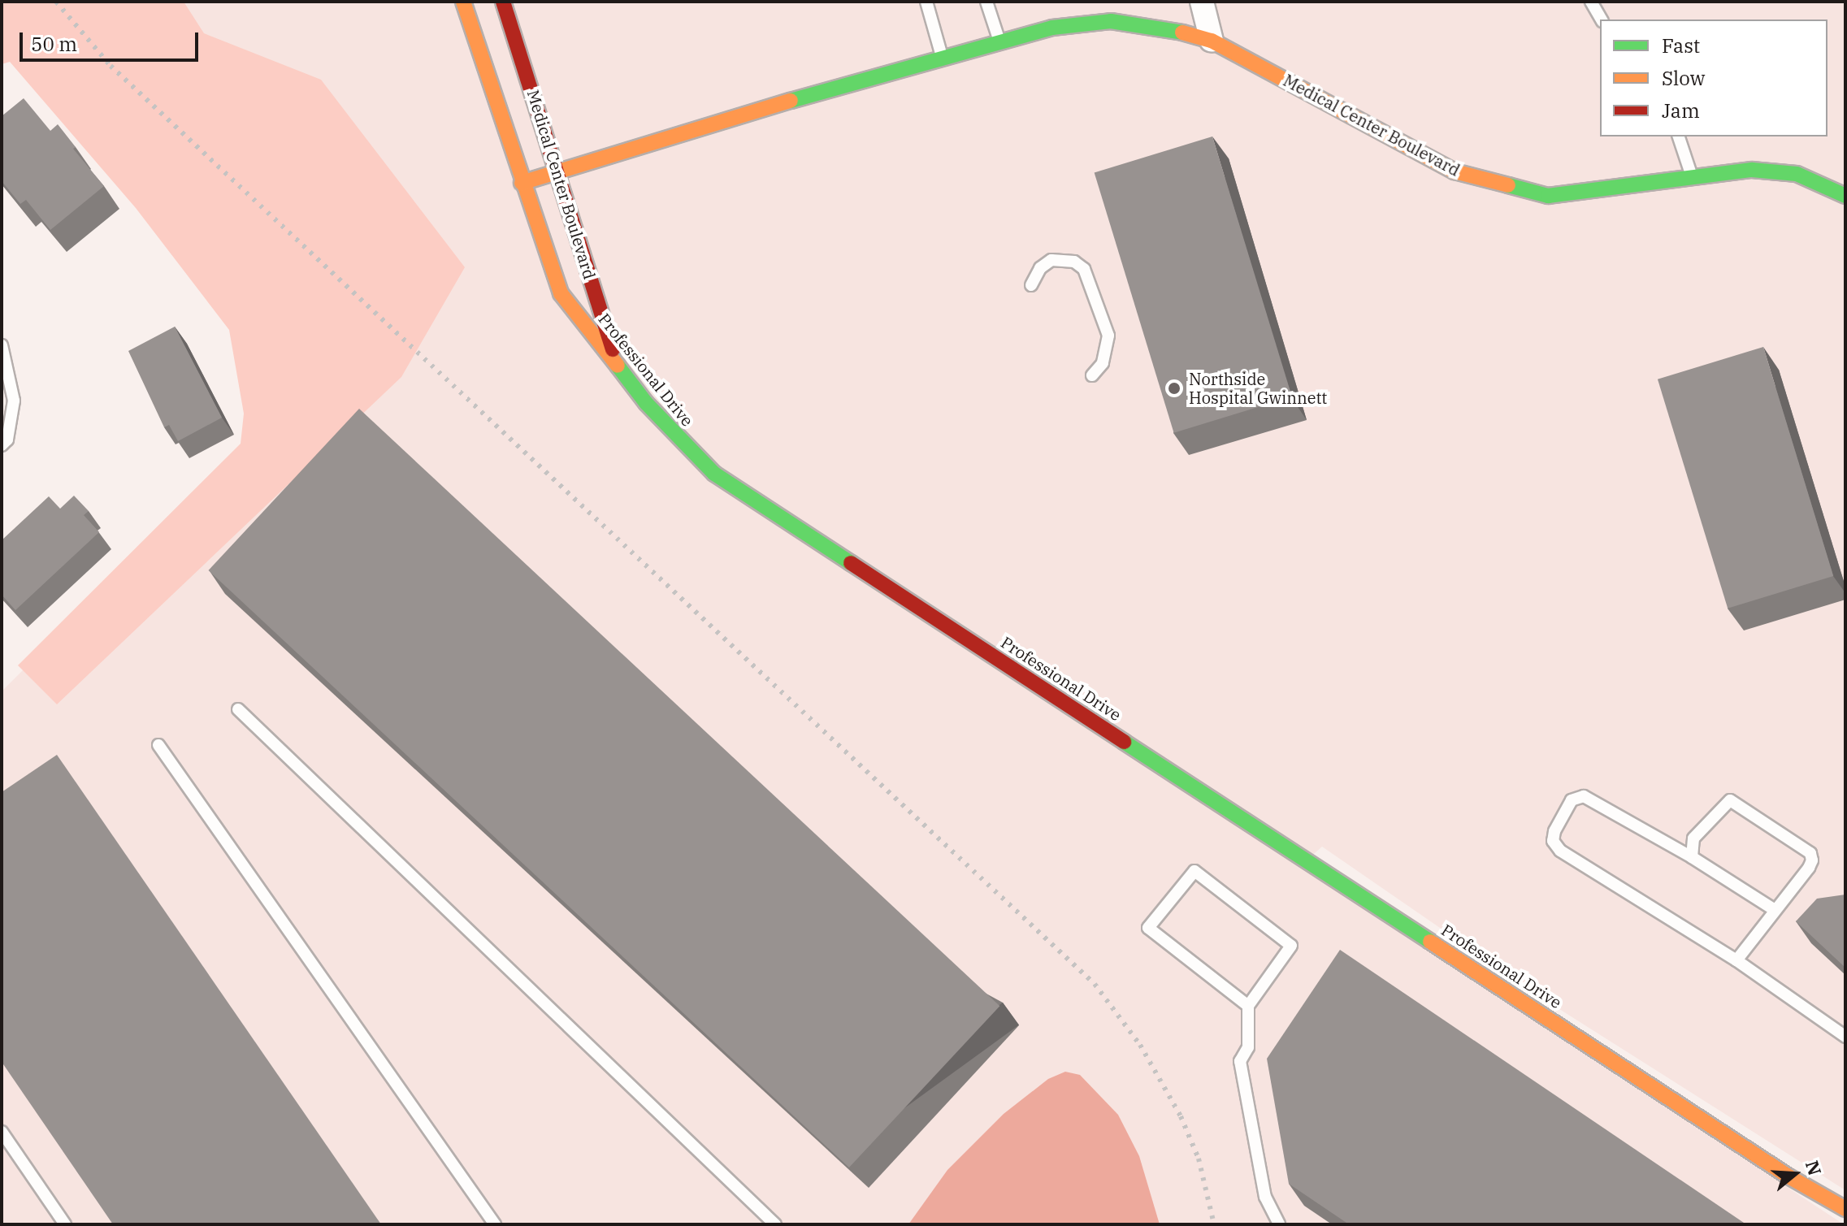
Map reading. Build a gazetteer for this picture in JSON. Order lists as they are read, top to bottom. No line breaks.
{"streets":{"street":["Medical Center Boulevard","Professional Drive"]},"crossings":[["Medical Center Boulevard","Professional Drive"]],"places":["Northside Hospital Gwinnett"],"legend":["Fast","Slow","Jam"],"scale_bar":"50 m","north":"right"}
